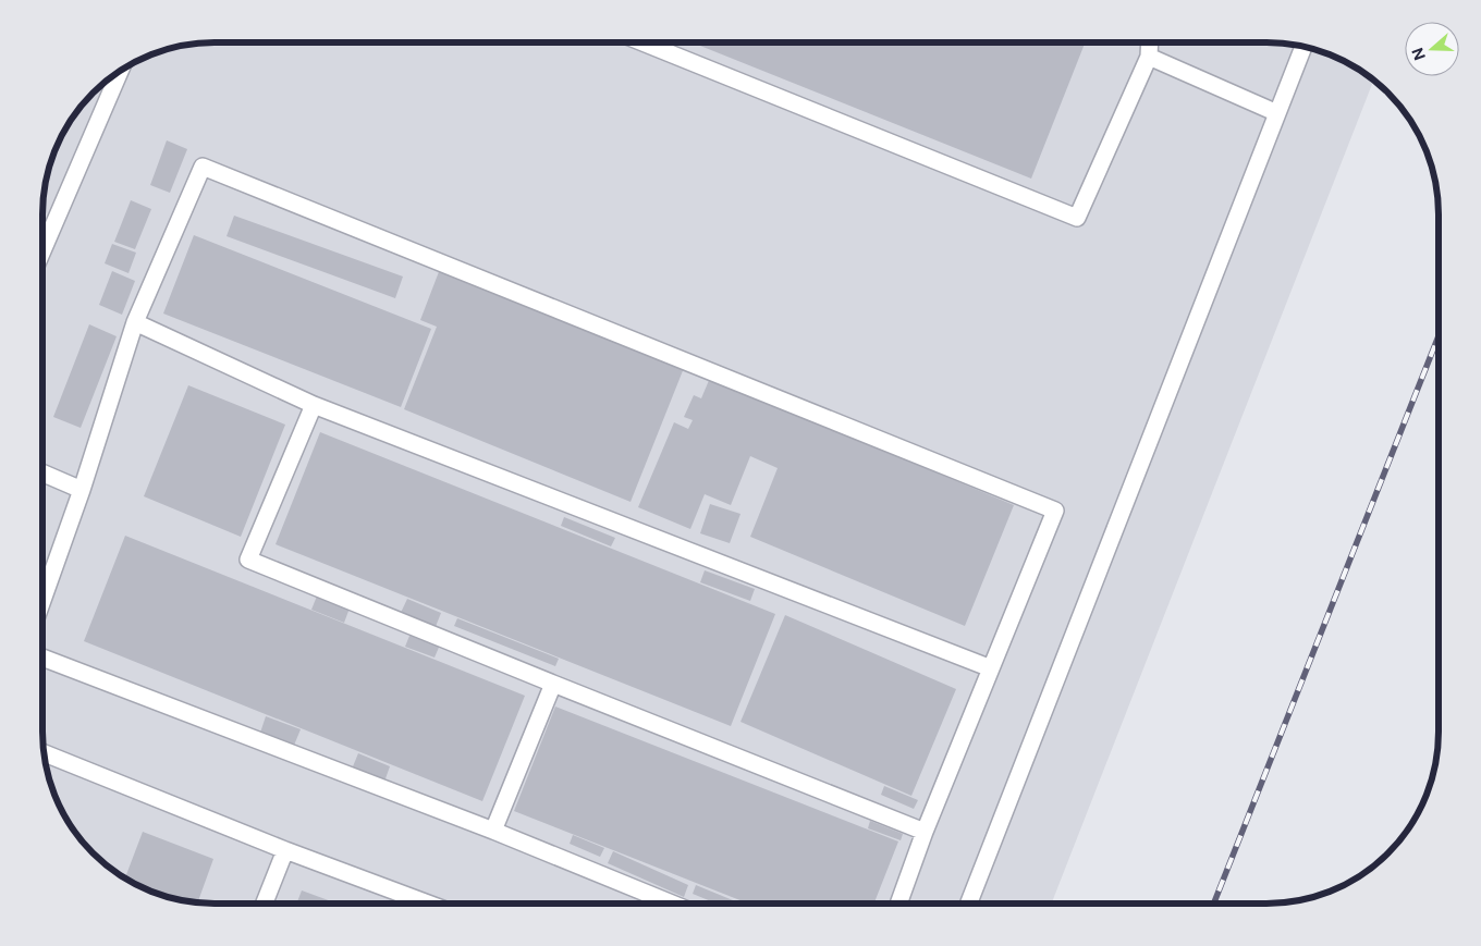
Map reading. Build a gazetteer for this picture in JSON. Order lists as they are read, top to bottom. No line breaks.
{"north":"left"}
